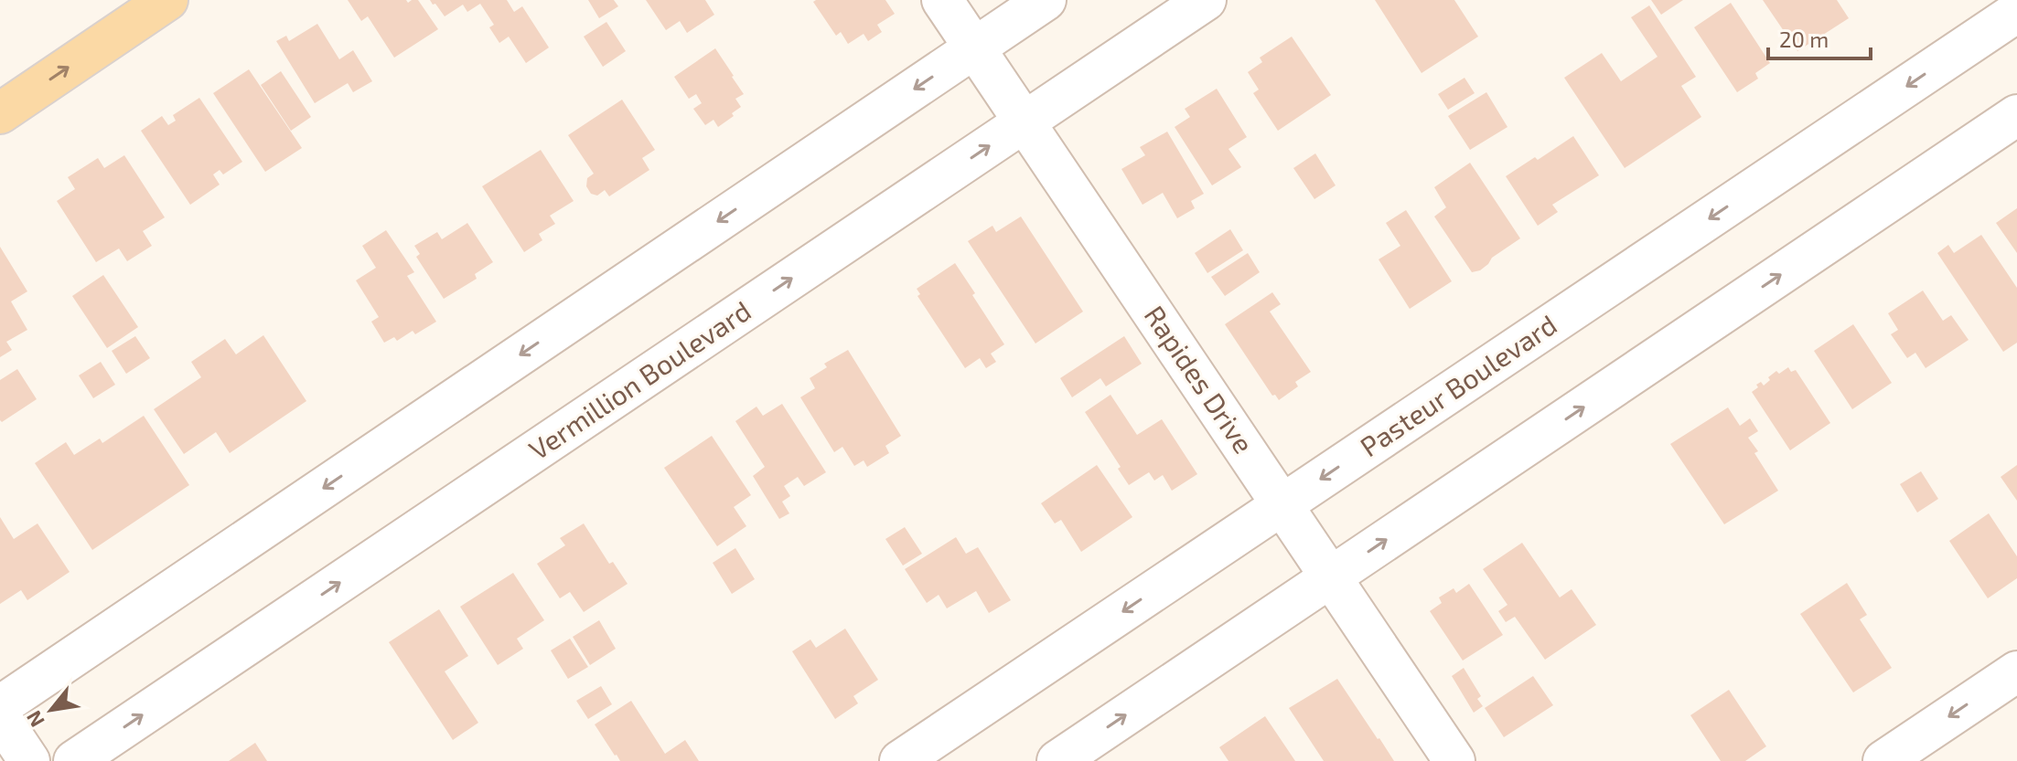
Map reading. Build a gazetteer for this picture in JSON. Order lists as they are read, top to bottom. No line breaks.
{"streets":{"street":["Rapides Drive","Vermillion Boulevard","Pasteur Boulevard"]},"crossings":[["Rapides Drive","Vermillion Boulevard"],["Rapides Drive","Pasteur Boulevard"]],"scale_bar":"20 m","north":"bottom left"}
